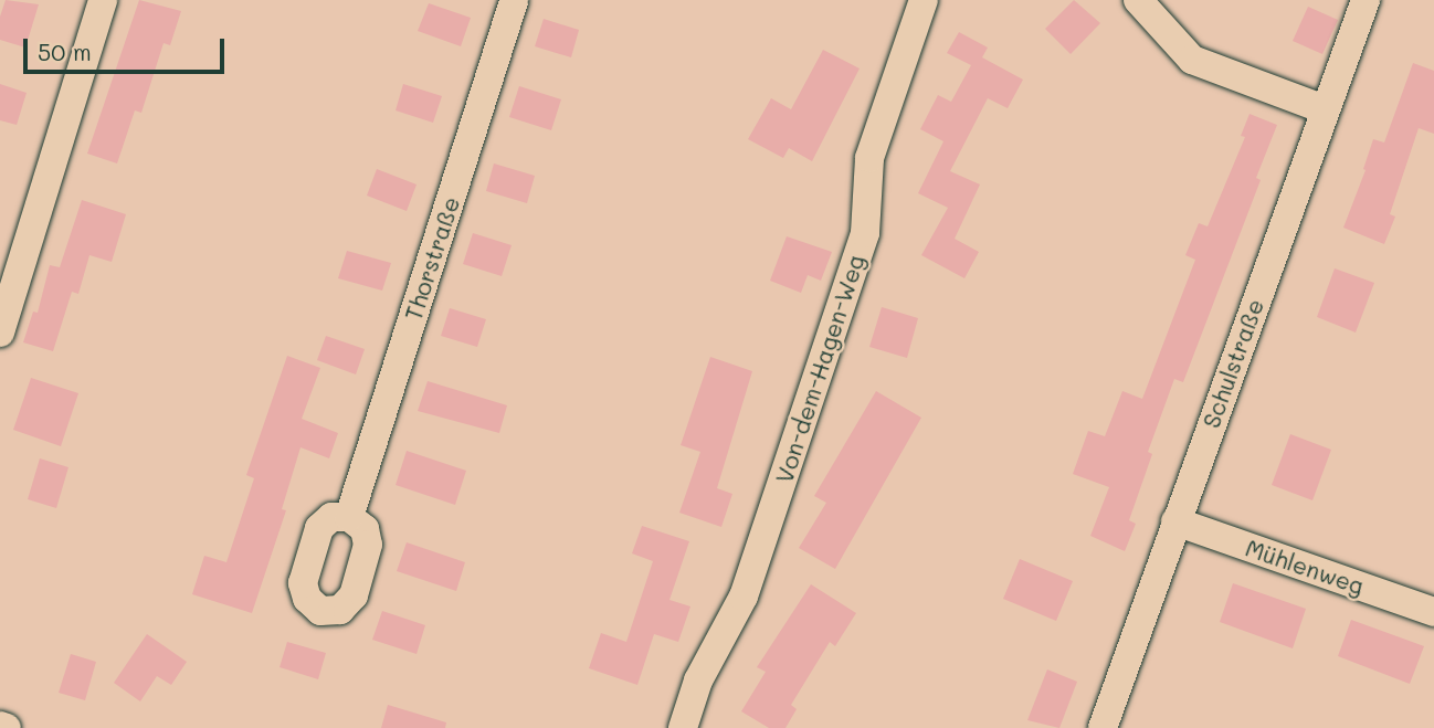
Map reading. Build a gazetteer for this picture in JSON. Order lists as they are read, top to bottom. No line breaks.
{"streets":{"street":["Thorstraße","Schulstraße","Von-dem-Hagen-Weg","Mühlenweg"]},"crossings":[["Schulstraße","Mühlenweg"]],"scale_bar":"50 m"}
